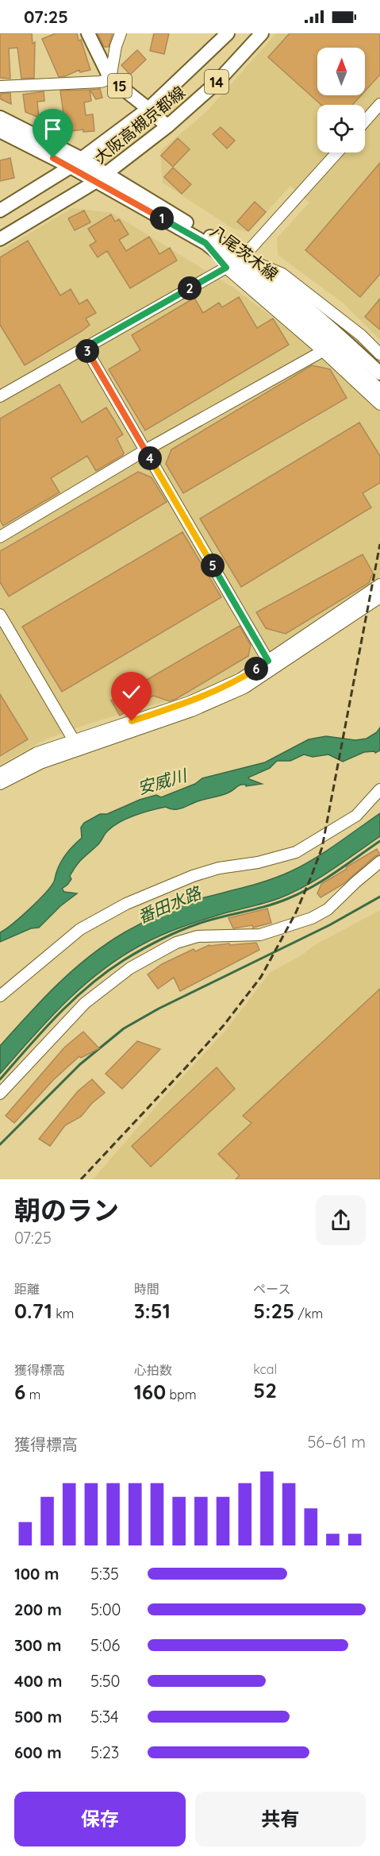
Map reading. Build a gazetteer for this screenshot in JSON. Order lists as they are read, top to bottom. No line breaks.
{"streets":{"main road":["14","15","大阪高槻京都線","八尾茨木線"]},"crossings":[["15","大阪高槻京都線"],["大阪高槻京都線","八尾茨木線"]],"water":["安威川","番田水路"],"north":"top","page":{"status":"07:25","pins":["1","2","3","4","5","6"],"heading":["朝のラン","07:25"],"stats":[["距離","0.71 km"],["時間","3:51"],["ペース","5:25 /km"],["獲得標高","6 m"],["心拍数","160 bpm"],["kcal","52"]],"chart":["獲得標高","56–61 m"],"list":[{"name":"100 m","note":"5:35"},{"name":"200 m","note":"5:00"},{"name":"300 m","note":"5:06"},{"name":"400 m","note":"5:50"},{"name":"500 m","note":"5:34"},{"name":"600 m","note":"5:23"}],"buttons":["保存","共有"]}}
